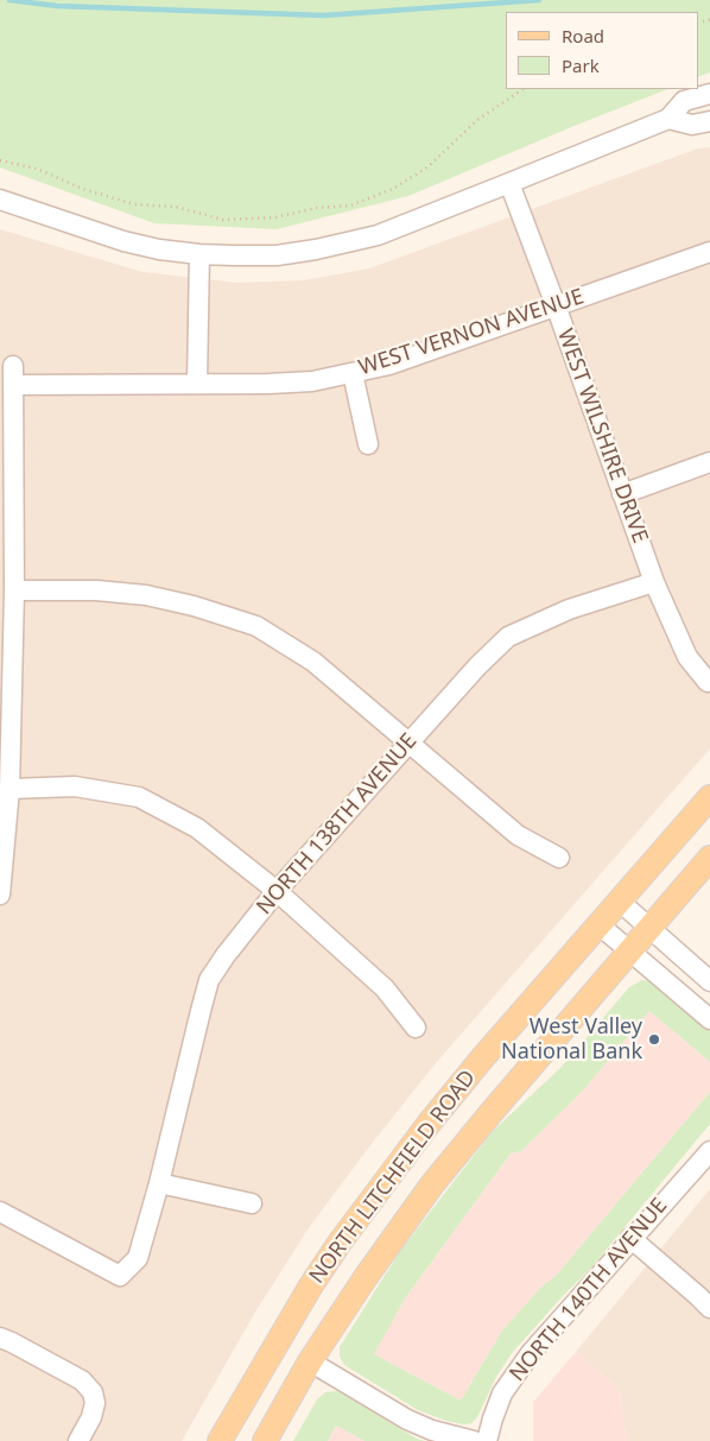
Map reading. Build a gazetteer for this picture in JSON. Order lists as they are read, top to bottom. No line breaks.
{"streets":{"main road":["NORTH LITCHFIELD ROAD"],"street":["WEST VERNON AVENUE","WEST WILSHIRE DRIVE","NORTH 138TH AVENUE","NORTH 140TH AVENUE"]},"crossings":[["WEST VERNON AVENUE","WEST WILSHIRE DRIVE"],["WEST WILSHIRE DRIVE","NORTH 138TH AVENUE"]],"places":["West Valley National Bank"],"legend":["Road","Park"]}
